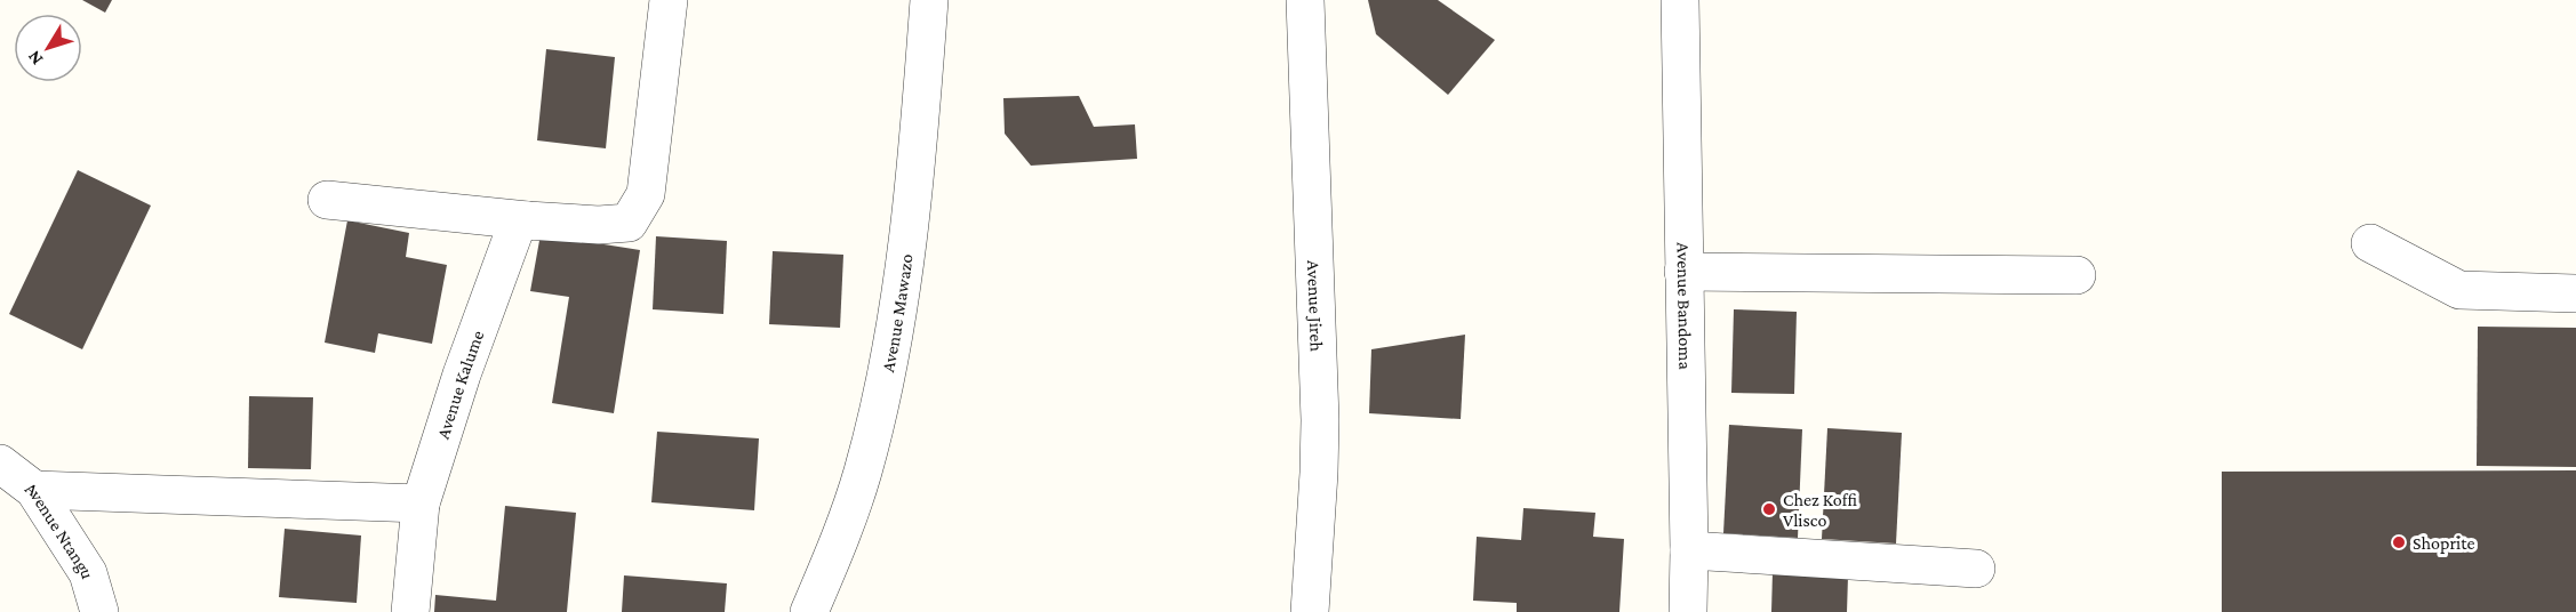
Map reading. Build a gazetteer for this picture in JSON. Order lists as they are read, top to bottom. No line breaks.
{"streets":{"street":["Avenue Jireh","Avenue Bandoma","Avenue Mawazo","Avenue Kalume","Avenue Ntangu"]},"places":["Chez Koffi Vlisco","Shoprite"],"north":"bottom left"}
